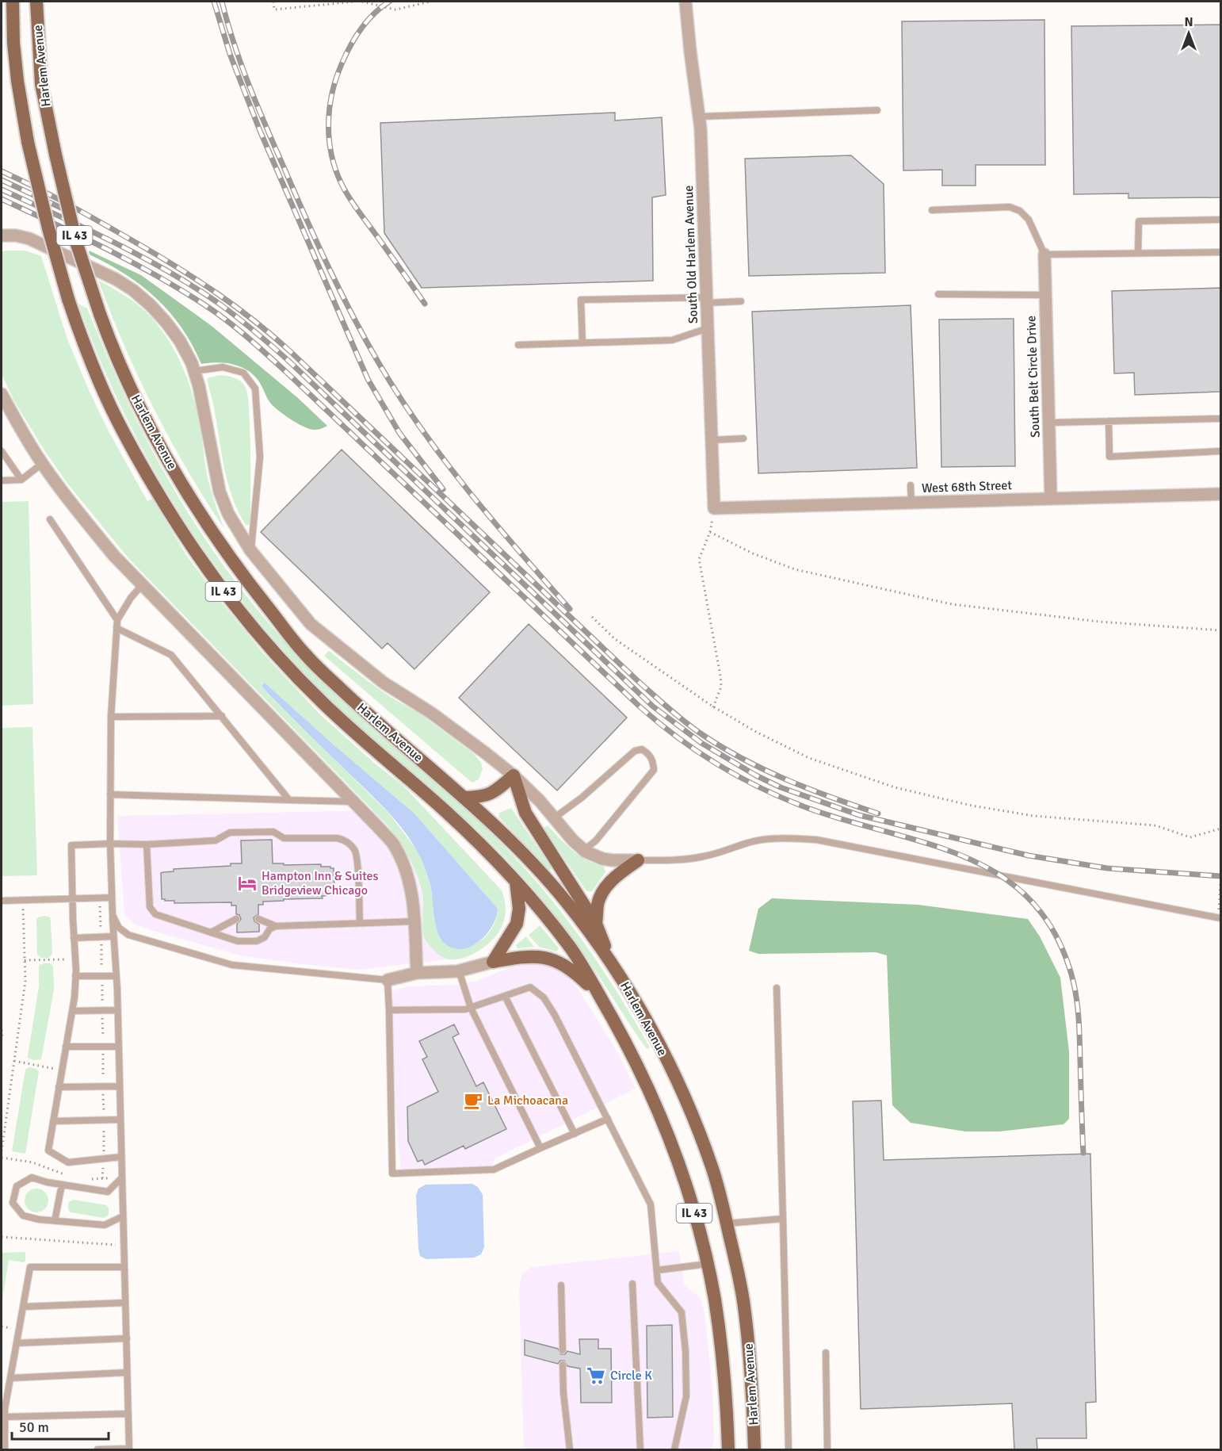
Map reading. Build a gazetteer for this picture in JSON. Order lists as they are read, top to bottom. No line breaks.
{"streets":{"main road":["Harlem Avenue","IL 43"],"street":["South Old Harlem Avenue","South Belt Circle Drive","West 68th Street"]},"crossings":[["South Old Harlem Avenue","West 68th Street"],["South Belt Circle Drive","West 68th Street"]],"places":{"hotel":["Hampton Inn & Suites Bridgeview Chicago"],"cafe":["La Michoacana"],"supermarket":["Circle K"]},"scale_bar":"50 m","north":"top"}
